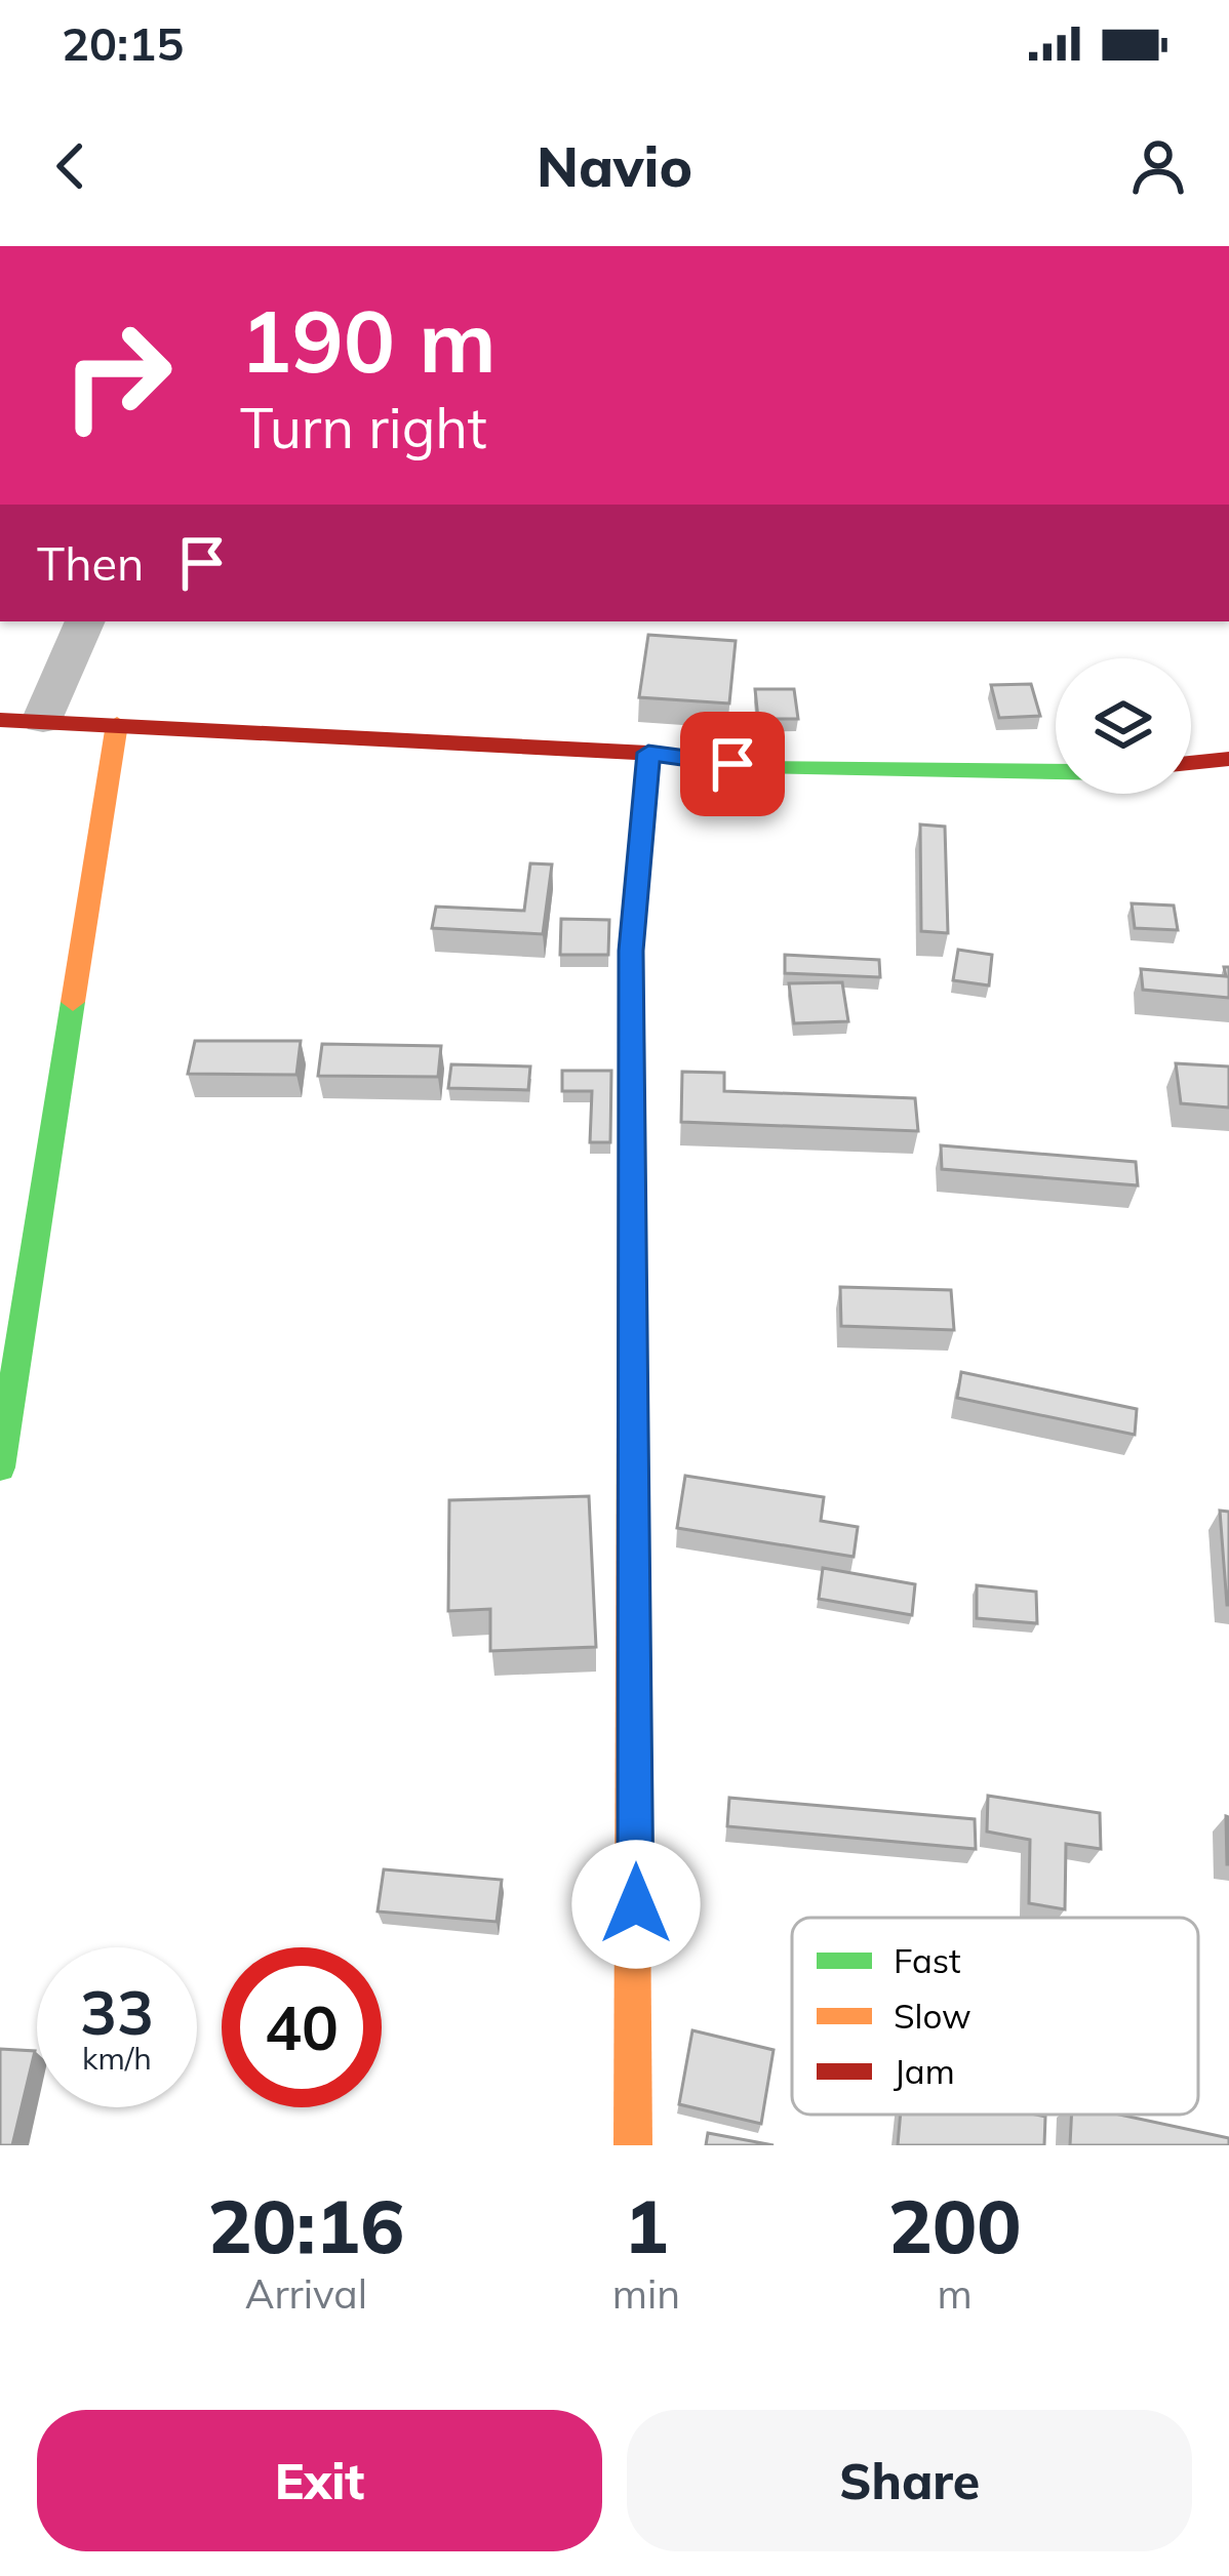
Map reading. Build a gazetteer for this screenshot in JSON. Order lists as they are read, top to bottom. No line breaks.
{"legend":["Fast","Slow","Jam"],"page":{"status":"20:15","header":"Navio","turn":["190 m","Turn right"],"then":"Then","speed":"33 km/h","limit":"40","eta":["20:16","Arrival","1","min","200","m"],"buttons":["Exit","Share"]}}
